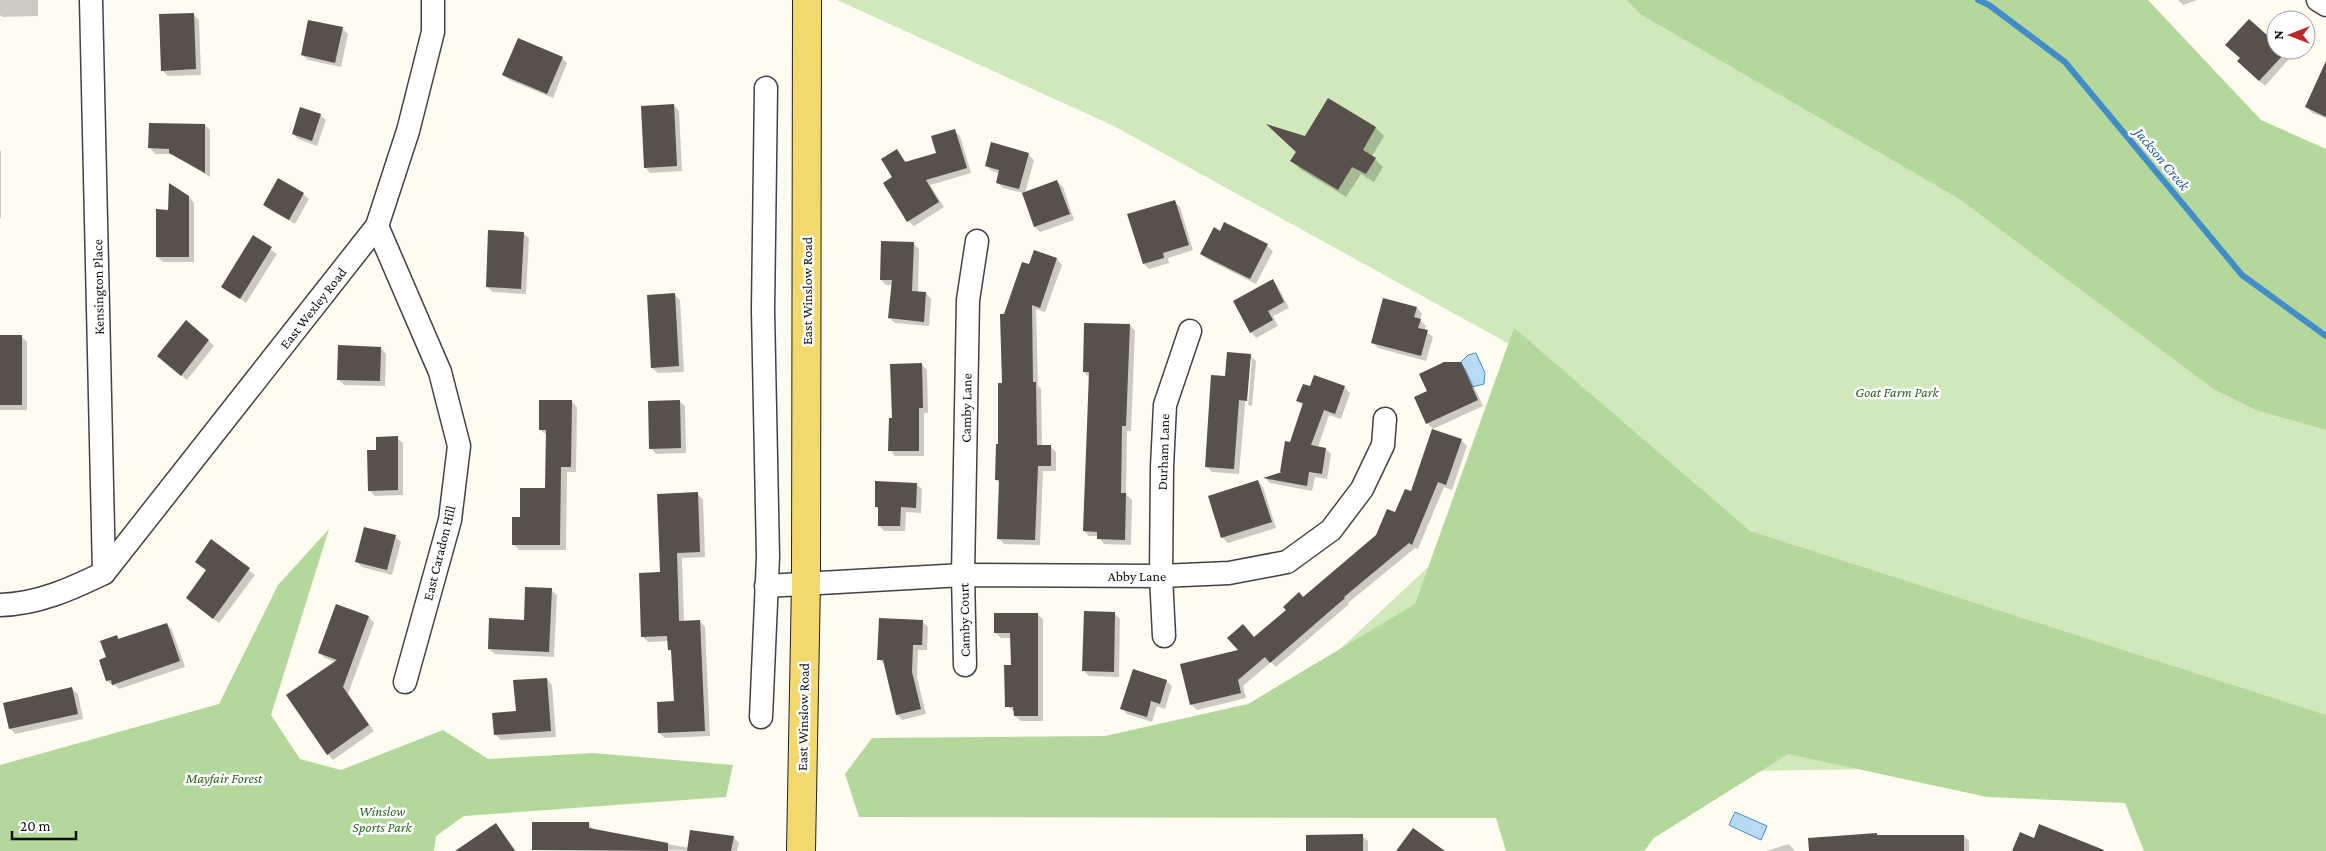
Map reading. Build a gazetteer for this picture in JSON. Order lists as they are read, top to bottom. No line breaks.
{"streets":{"main road":["East Winslow Road"],"street":["Kensington Place","East Wexley Road","Camby Lane","Durham Lane","East Caradon Hill","Abby Lane","Camby Court"]},"crossings":[["Kensington Place","East Wexley Road"],["East Winslow Road","Abby Lane"],["East Wexley Road","East Caradon Hill"],["Camby Lane","Abby Lane"],["Camby Lane","Camby Court"],["Durham Lane","Abby Lane"],["Abby Lane","Camby Court"]],"water":["Jackson Creek"],"parks":["Goat Farm Park","Mayfair Forest","Winslow Sports Park"],"scale_bar":"20 m","north":"left"}
